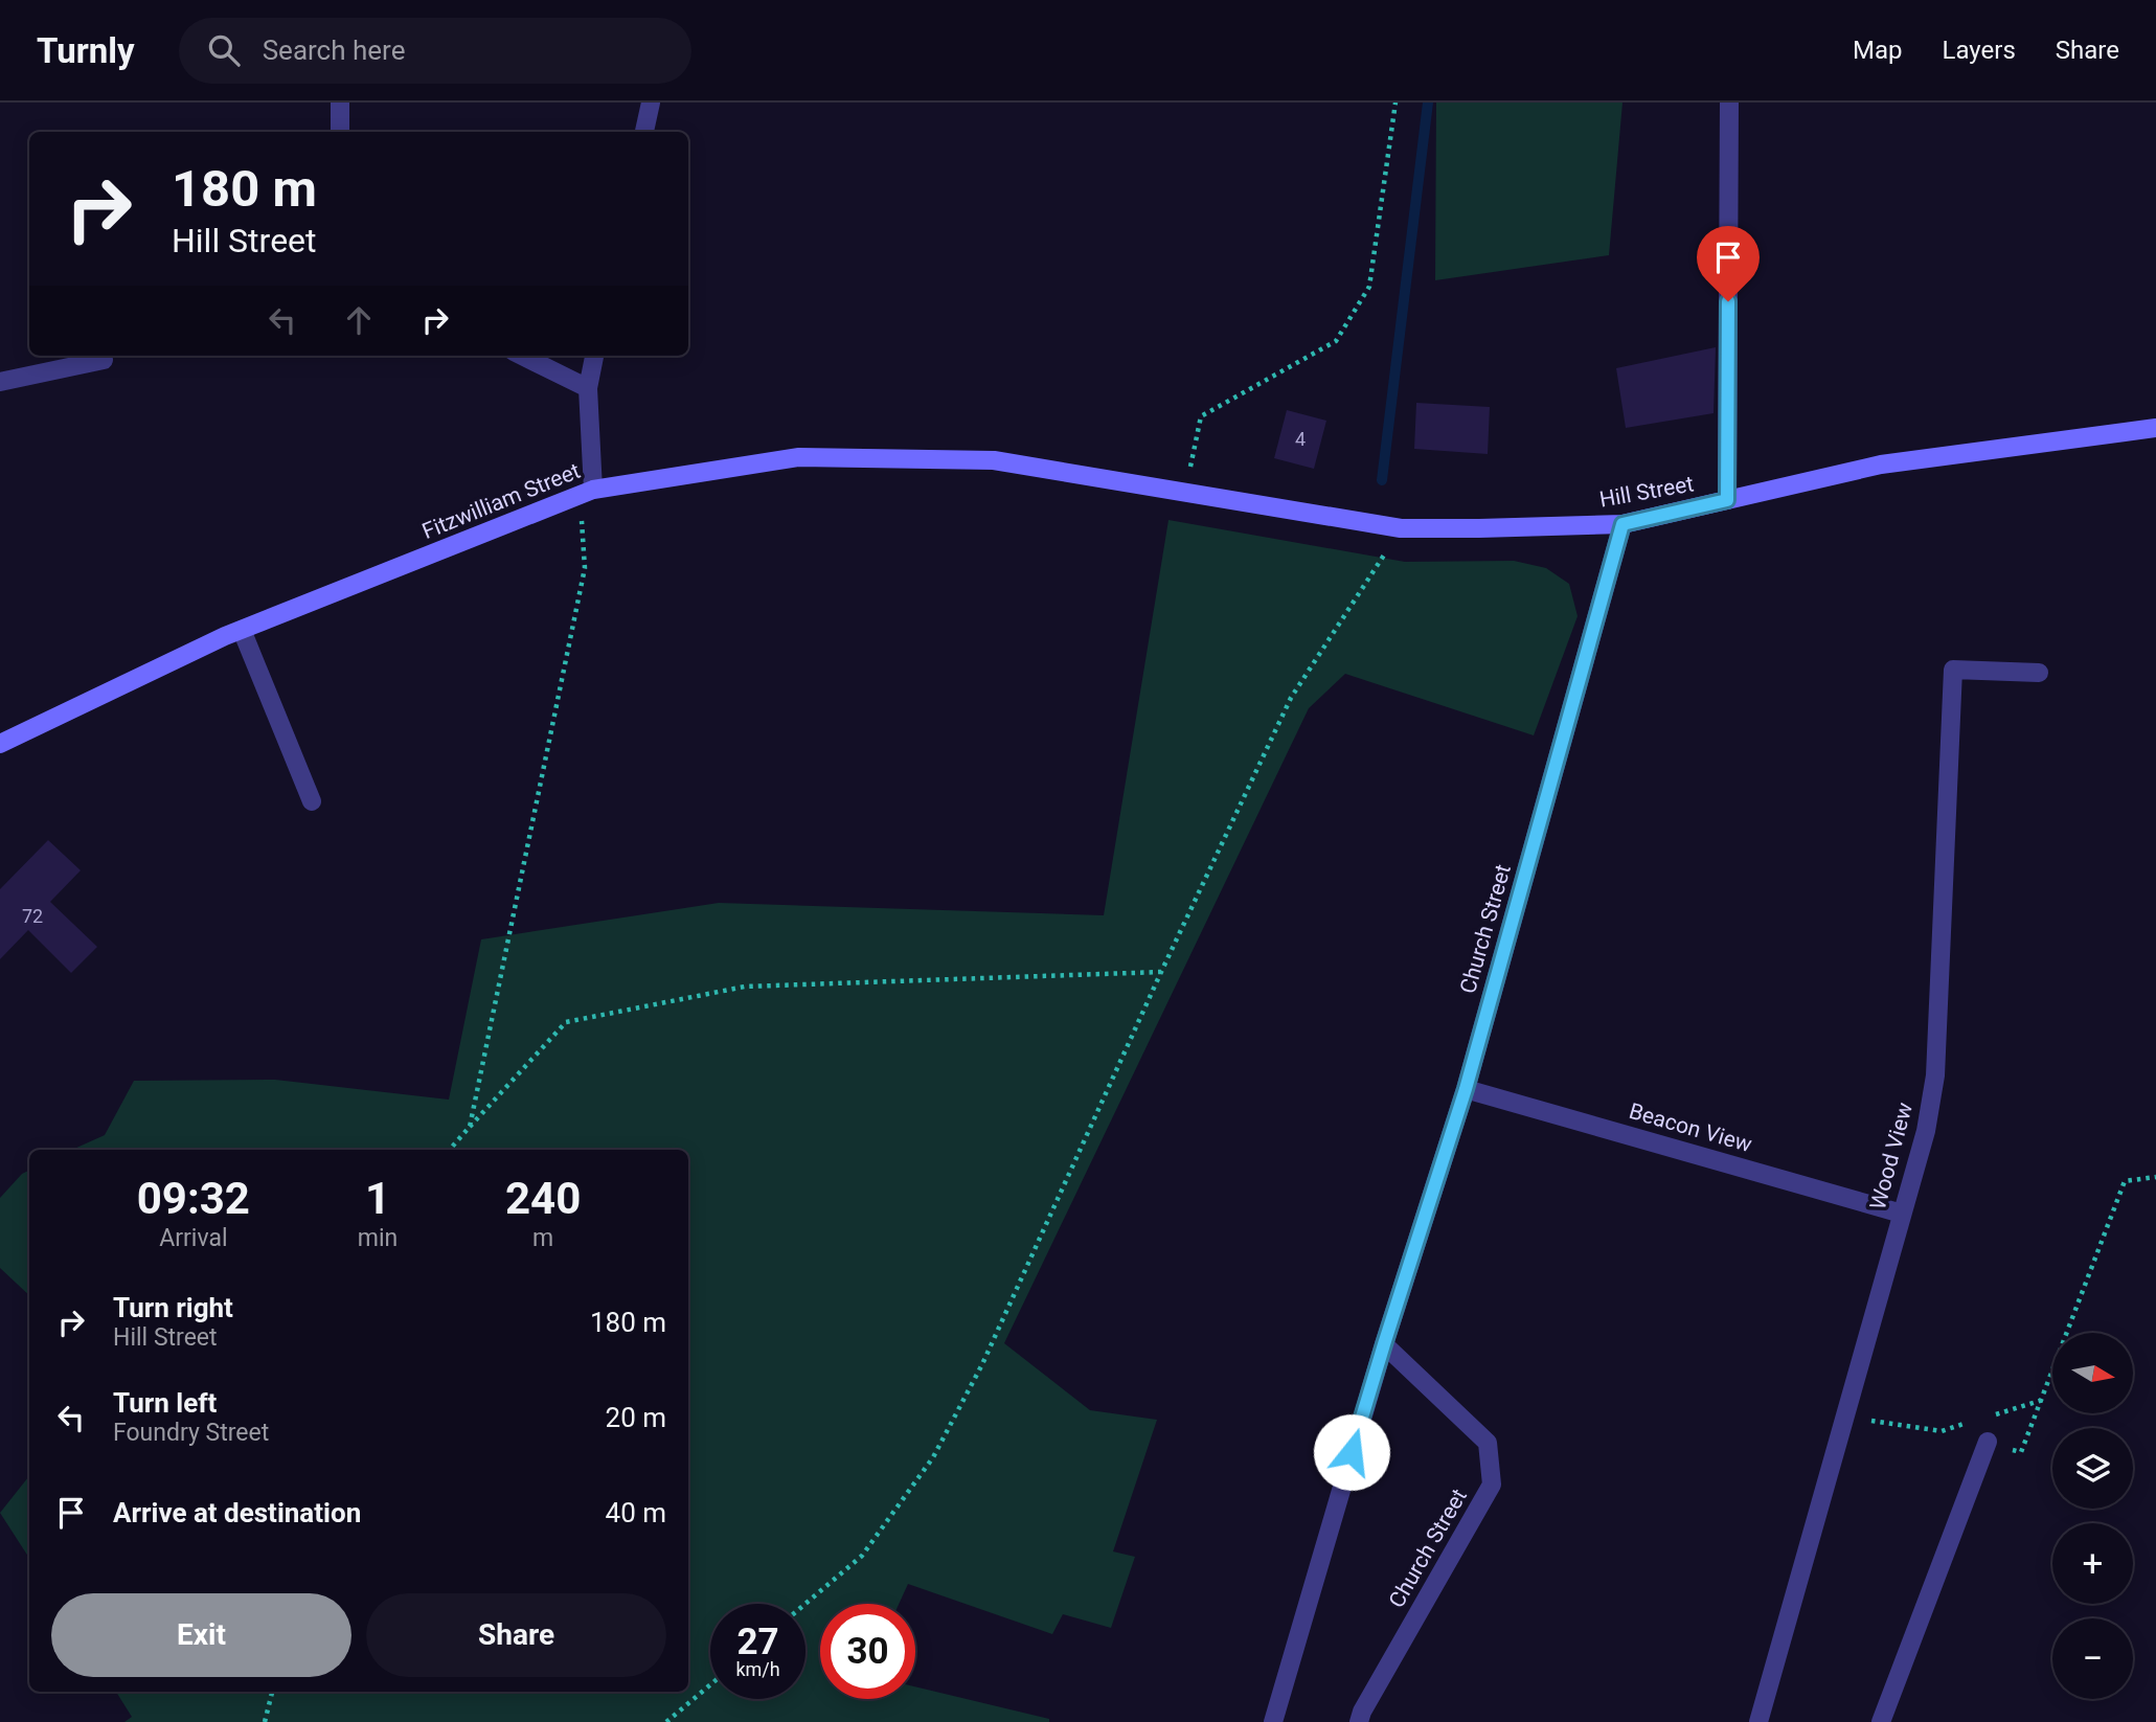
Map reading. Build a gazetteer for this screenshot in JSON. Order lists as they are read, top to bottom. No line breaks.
{"streets":{"main road":["Hill Street","Fitzwilliam Street"],"street":["Church Street","Beacon View","Wood View"]},"crossings":[["Hill Street","Fitzwilliam Street"],["Hill Street","Church Street"],["Church Street","Beacon View"],["Beacon View","Wood View"]],"house_numbers":["4","72"],"north":"right","page":{"header":"Turnly","search":"Search here","nav":["Map","Layers","Share"],"turn":["180 m","Hill Street"],"eta":["09:32","Arrival","1","min","240","m"],"list":[{"name":"Turn right","note":"Hill Street","value":"180 m"},{"name":"Turn left","note":"Foundry Street","value":"20 m"},{"name":"Arrive at destination","value":"40 m"}],"map_buttons":["+","−"],"buttons":["Exit","Share"],"speed":"27 km/h","limit":"30"}}
